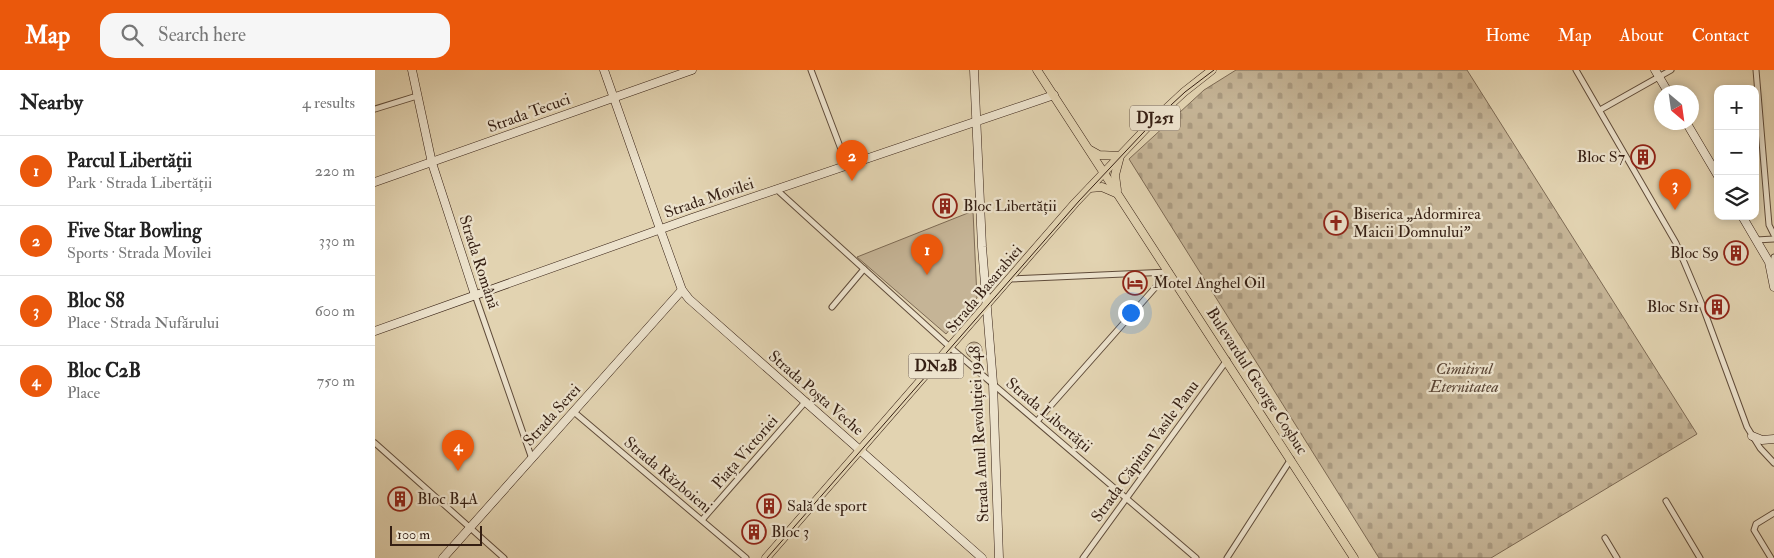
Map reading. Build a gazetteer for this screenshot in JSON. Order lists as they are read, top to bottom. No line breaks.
{"streets":{"main road":["DJ251","Strada Basarabiei","DN2B","Bulevardul George Coșbuc"],"street":["Strada Tecuci","Strada Movilei","Strada Română","Strada Poșta Veche","Strada Serei","Strada Libertății","Strada Anul Revoluției 1948","Strada Căpitan Vasile Panu","Piața Victoriei","Strada Războieni"]},"crossings":[["Strada Tecuci","Strada Română"],["Strada Tecuci","Strada Poșta Veche"],["Strada Movilei","Strada Română"],["Strada Movilei","Bulevardul George Coșbuc"],["Strada Movilei","Strada Poșta Veche"],["Strada Movilei","Strada Libertății"],["Strada Movilei","Strada Anul Revoluției 1948"],["Strada Română","Strada Serei"],["Strada Basarabiei","Bulevardul George Coșbuc"],["Strada Basarabiei","Strada Poșta Veche"],["Strada Basarabiei","Strada Libertății"],["Strada Basarabiei","Strada Anul Revoluției 1948"],["Bulevardul George Coșbuc","Strada Căpitan Vasile Panu"],["Strada Poșta Veche","Strada Serei"],["Strada Poșta Veche","Piața Victoriei"],["Strada Serei","Strada Războieni"],["Strada Libertății","Strada Anul Revoluției 1948"],["Strada Libertății","Strada Căpitan Vasile Panu"],["Piața Victoriei","Strada Războieni"]],"parks":["Cimitirul Eternitatea"],"places":{"building":["Bloc S7","Bloc Libertății","Bloc S9","Bloc S11","Bloc B4A","Sală de sport","Bloc 3"],"church":["Biserica „Adormirea Maicii Domnului”"],"hotel":["Motel Anghel Oil"]},"scale_bar":"100 m","north":"bottom right","page":{"header":"Map","search":"Search here","nav":["Home","Map","About","Contact"],"heading":["Nearby","4 results"],"map_buttons":["+","−"],"list":[{"mark":"1","name":"Parcul Libertății","note":"Park · Strada Libertății","value":"220 m"},{"mark":"2","name":"Five Star Bowling","note":"Sports · Strada Movilei","value":"330 m"},{"mark":"3","name":"Bloc S8","note":"Place · Strada Nufărului","value":"600 m"},{"mark":"4","name":"Bloc C2B","note":"Place","value":"750 m"}],"pins":["2","3","1","4"],"scale":"100 m"}}
